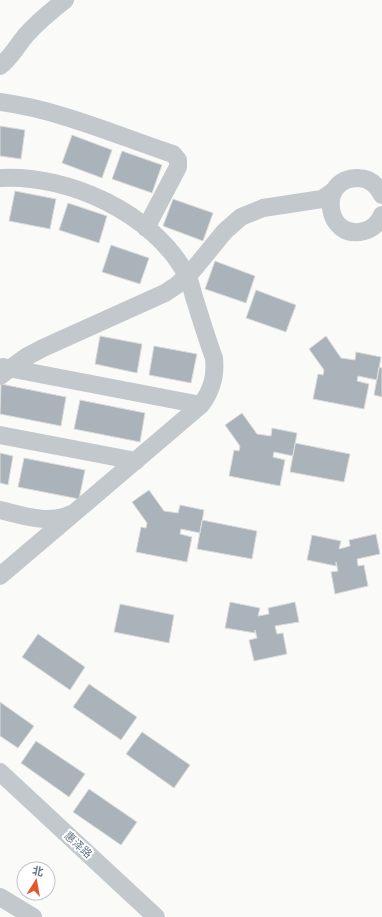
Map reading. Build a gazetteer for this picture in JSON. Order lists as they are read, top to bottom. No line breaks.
{"streets":{"street":["惠泽路"]},"north":"top"}
